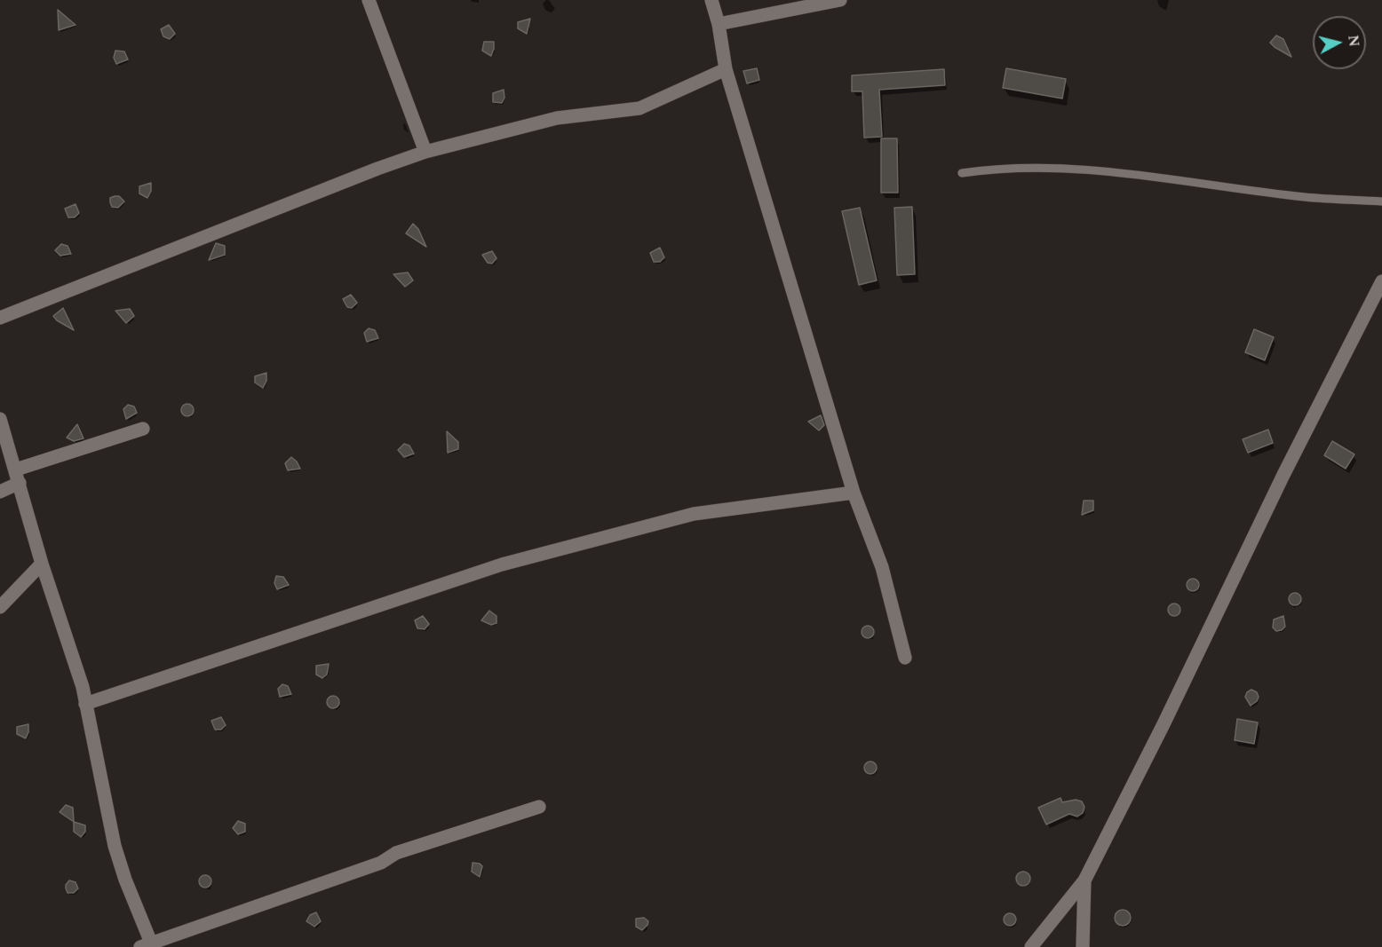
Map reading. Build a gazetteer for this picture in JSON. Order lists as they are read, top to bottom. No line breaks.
{"north":"right"}
